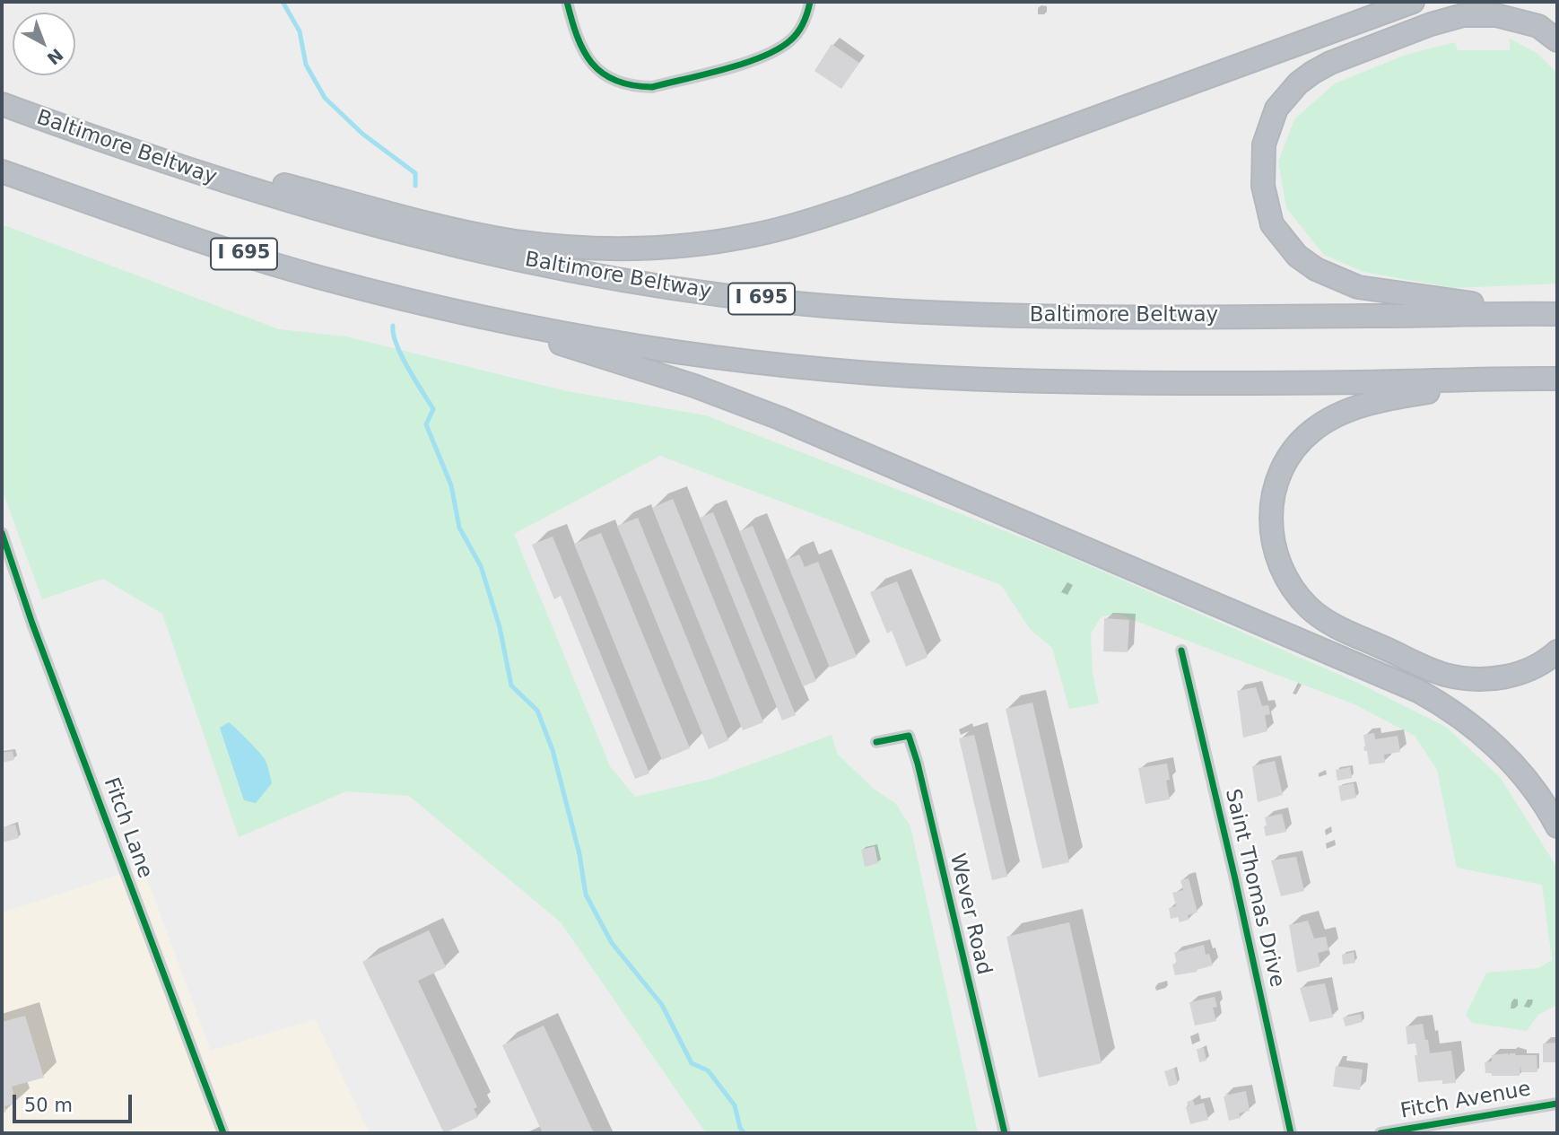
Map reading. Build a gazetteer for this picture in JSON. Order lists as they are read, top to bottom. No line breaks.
{"streets":{"highway":["Baltimore Beltway","I 695"],"street":["Fitch Lane","Saint Thomas Drive","Wever Road","Fitch Avenue"]},"scale_bar":"50 m","north":"bottom right"}
